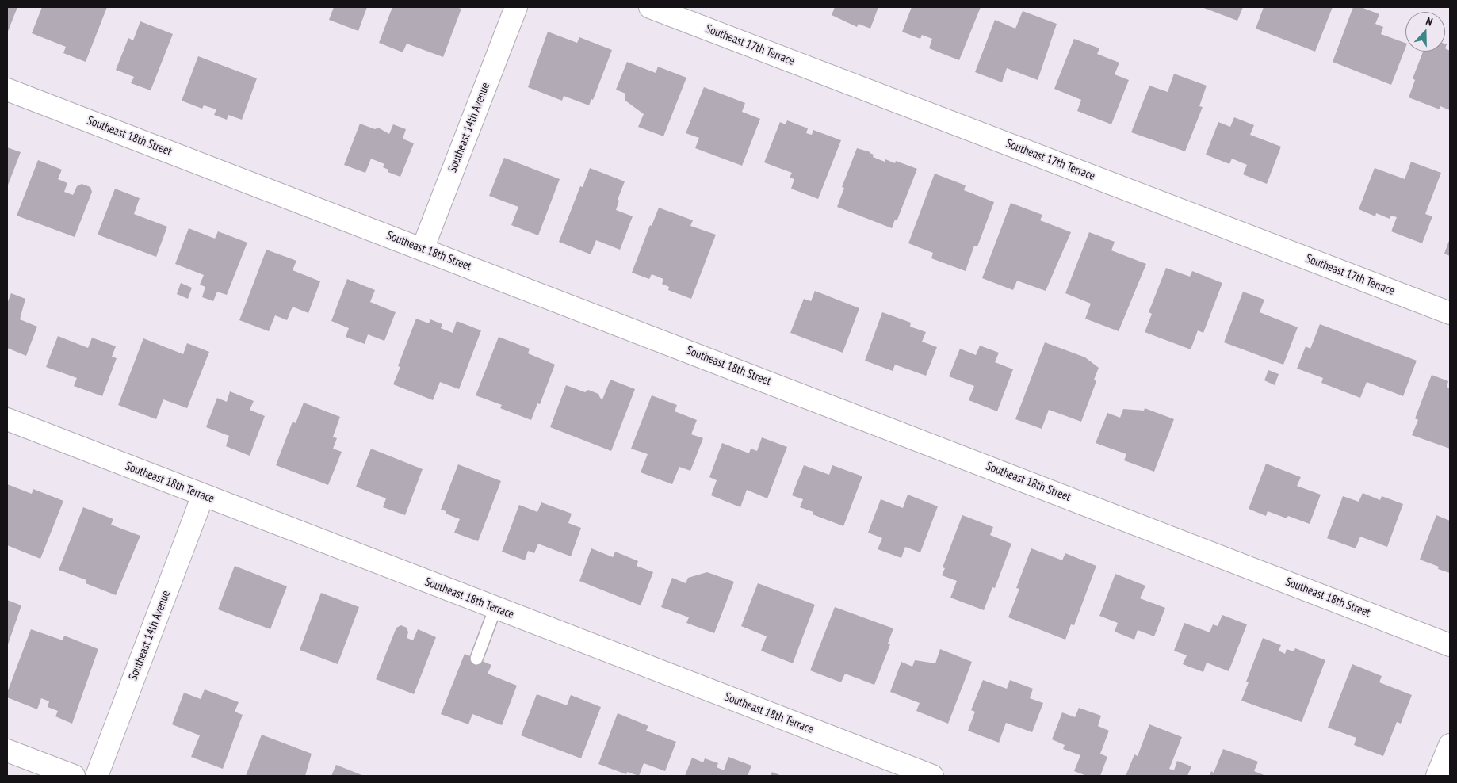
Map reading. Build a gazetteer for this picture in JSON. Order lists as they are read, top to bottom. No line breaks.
{"streets":{"street":["Southeast 17th Terrace","Southeast 14th Avenue","Southeast 18th Street","Southeast 18th Terrace"]},"crossings":[["Southeast 14th Avenue","Southeast 18th Street"],["Southeast 14th Avenue","Southeast 18th Terrace"]],"north":"top"}
